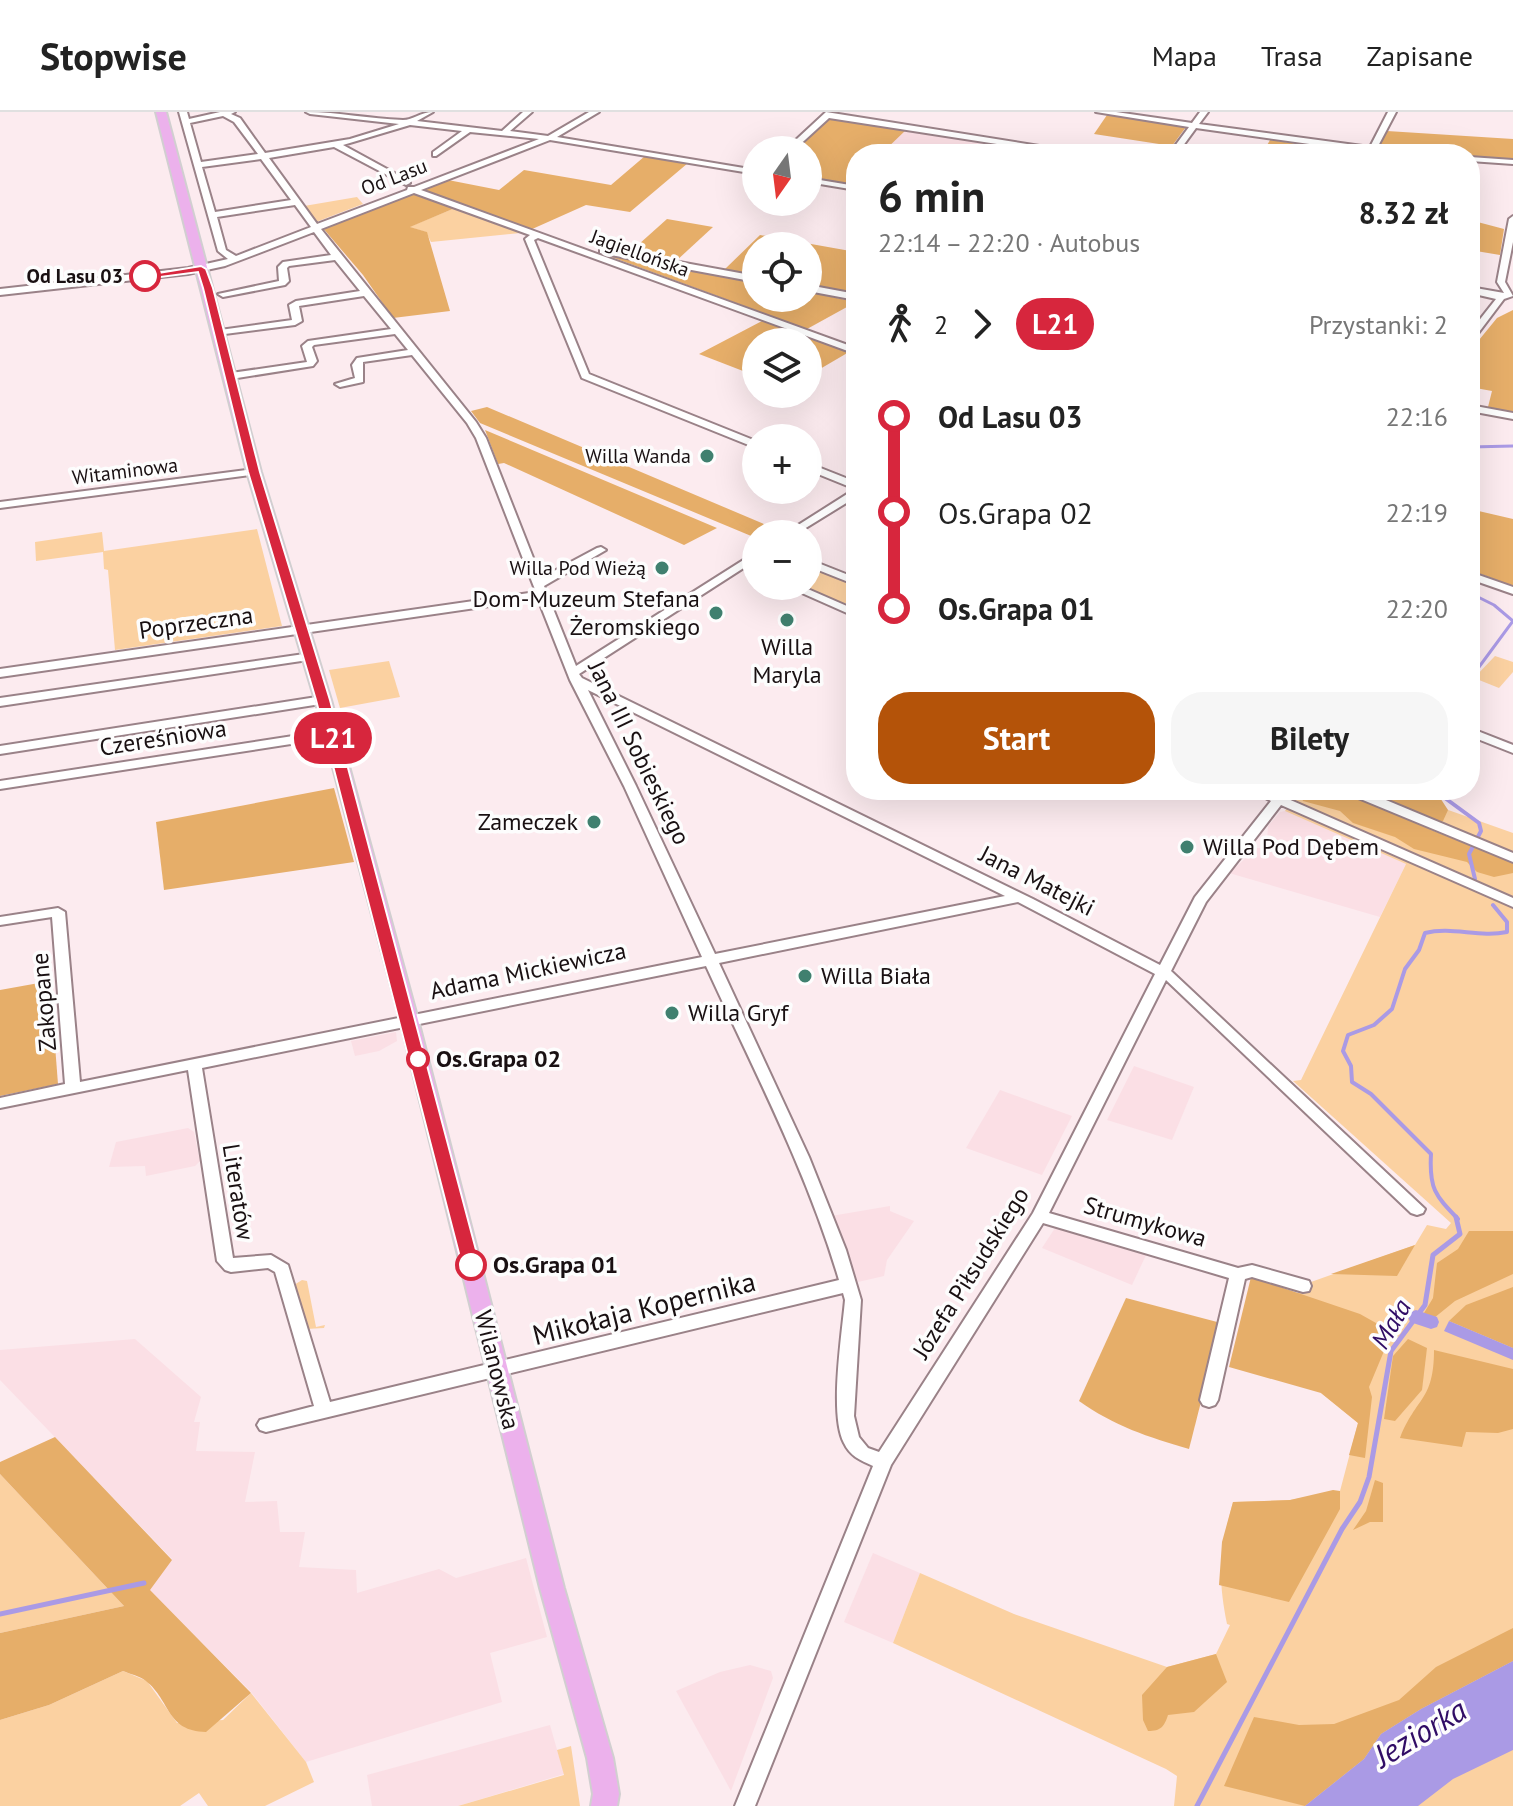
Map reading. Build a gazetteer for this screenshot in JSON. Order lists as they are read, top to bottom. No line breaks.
{"streets":{"main road":["Wilanowska"],"street":["Od Lasu","Jagiellońska","Witaminowa","Poprzeczna","Czereśniowa","Jana III Sobieskiego","Jana Matejki","Adama Mickiewicza","Zakopane","Literatów","Strumykowa","Józefa Piłsudskiego","Mikołaja Kopernika"]},"crossings":[["Od Lasu","Jagiellońska"],["Od Lasu","Jana III Sobieskiego"],["Od Lasu","Wilanowska"],["Witaminowa","Wilanowska"],["Poprzeczna","Jana III Sobieskiego"],["Poprzeczna","Wilanowska"],["Czereśniowa","Wilanowska"],["Jana III Sobieskiego","Jana Matejki"],["Jana III Sobieskiego","Adama Mickiewicza"],["Jana III Sobieskiego","Józefa Piłsudskiego"],["Jana III Sobieskiego","Mikołaja Kopernika"],["Jana Matejki","Adama Mickiewicza"],["Jana Matejki","Józefa Piłsudskiego"],["Adama Mickiewicza","Zakopane"],["Adama Mickiewicza","Literatów"],["Adama Mickiewicza","Wilanowska"],["Literatów","Mikołaja Kopernika"],["Strumykowa","Józefa Piłsudskiego"],["Mikołaja Kopernika","Wilanowska"]],"water":["Mała","Jeziorka"],"places":["Od Lasu 03","Willa Wanda","Willa Pod Wieżą","Dom-Muzeum Stefana Żeromskiego","Willa Maryla","Zameczek","Willa Pod Dębem","Willa Biała","Willa Gryf","Os.Grapa 02","Os.Grapa 01"],"lines":["bus line L21"],"north":"bottom","page":{"header":"Stopwise","nav":["Mapa","Trasa","Zapisane"],"on_map":"L21","map_buttons":["+","−"],"heading":["6 min","22:14 – 22:20 · Autobus","8.32 zł"],"legs":["2","L21","Przystanki: 2"],"list":[{"name":"Od Lasu 03","value":"22:16"},{"name":"Os.Grapa 02","value":"22:19"},{"name":"Os.Grapa 01","value":"22:20"}],"buttons":["Start","Bilety"]}}
